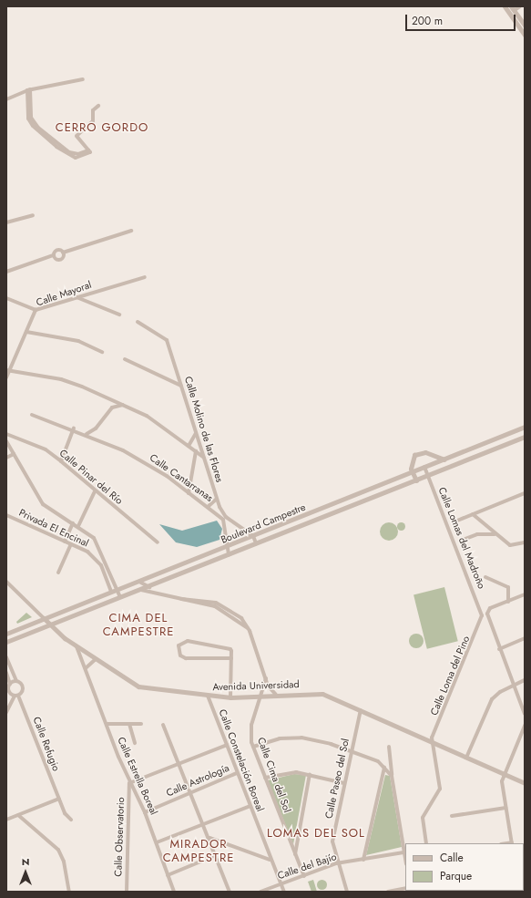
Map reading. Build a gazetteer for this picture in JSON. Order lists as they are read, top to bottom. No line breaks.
{"streets":{"street":["Calle Mayoral","Calle Molino de las Flores","Calle Pinar del Río","Calle Cantarranas","Boulevard Campestre","Privada El Encinal","Calle Lomas del Madroño","Calle Loma del Pino","Avenida Universidad","Calle Refugio","Calle Constelación Boreal","Calle Cima del Sol","Calle Estrella Boreal","Calle Paseo del Sol","Calle Astrología","Calle Observatorio","Calle del Bajío"]},"crossings":[["Calle Molino de las Flores","Boulevard Campestre"],["Calle Cantarranas","Boulevard Campestre"],["Boulevard Campestre","Calle Lomas del Madroño"],["Boulevard Campestre","Avenida Universidad"],["Calle Lomas del Madroño","Calle Loma del Pino"],["Calle Loma del Pino","Avenida Universidad"],["Avenida Universidad","Calle Constelación Boreal"],["Avenida Universidad","Calle Cima del Sol"],["Avenida Universidad","Calle Estrella Boreal"],["Avenida Universidad","Calle Paseo del Sol"],["Calle Constelación Boreal","Calle Astrología"],["Calle Constelación Boreal","Calle del Bajío"],["Calle Cima del Sol","Calle del Bajío"],["Calle Estrella Boreal","Calle Astrología"],["Calle Estrella Boreal","Calle Observatorio"],["Calle Paseo del Sol","Calle del Bajío"]],"districts":["CERRO GORDO","CIMA DEL CAMPESTRE","LOMAS DEL SOL","MIRADOR CAMPESTRE"],"legend":["Calle","Parque"],"scale_bar":"200 m","north":"top"}
